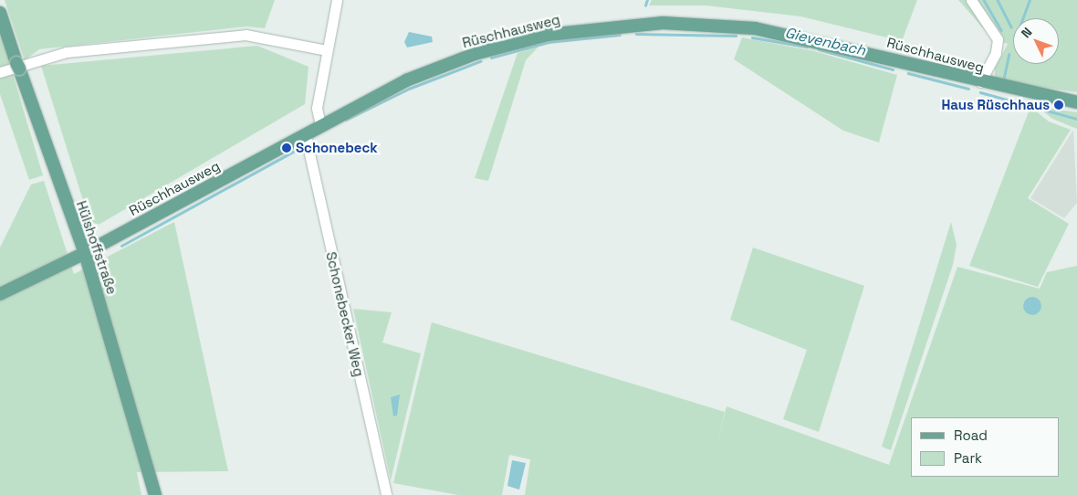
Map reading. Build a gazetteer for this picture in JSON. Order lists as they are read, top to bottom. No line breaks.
{"streets":{"main road":["Rüschhausweg","Hülshoffstraße"],"street":["Schonebecker Weg"]},"crossings":[["Rüschhausweg","Hülshoffstraße"],["Rüschhausweg","Schonebecker Weg"]],"water":["Gievenbach"],"places":["Haus Rüschhaus","Schonebeck"],"legend":["Road","Park"],"north":"top left"}
